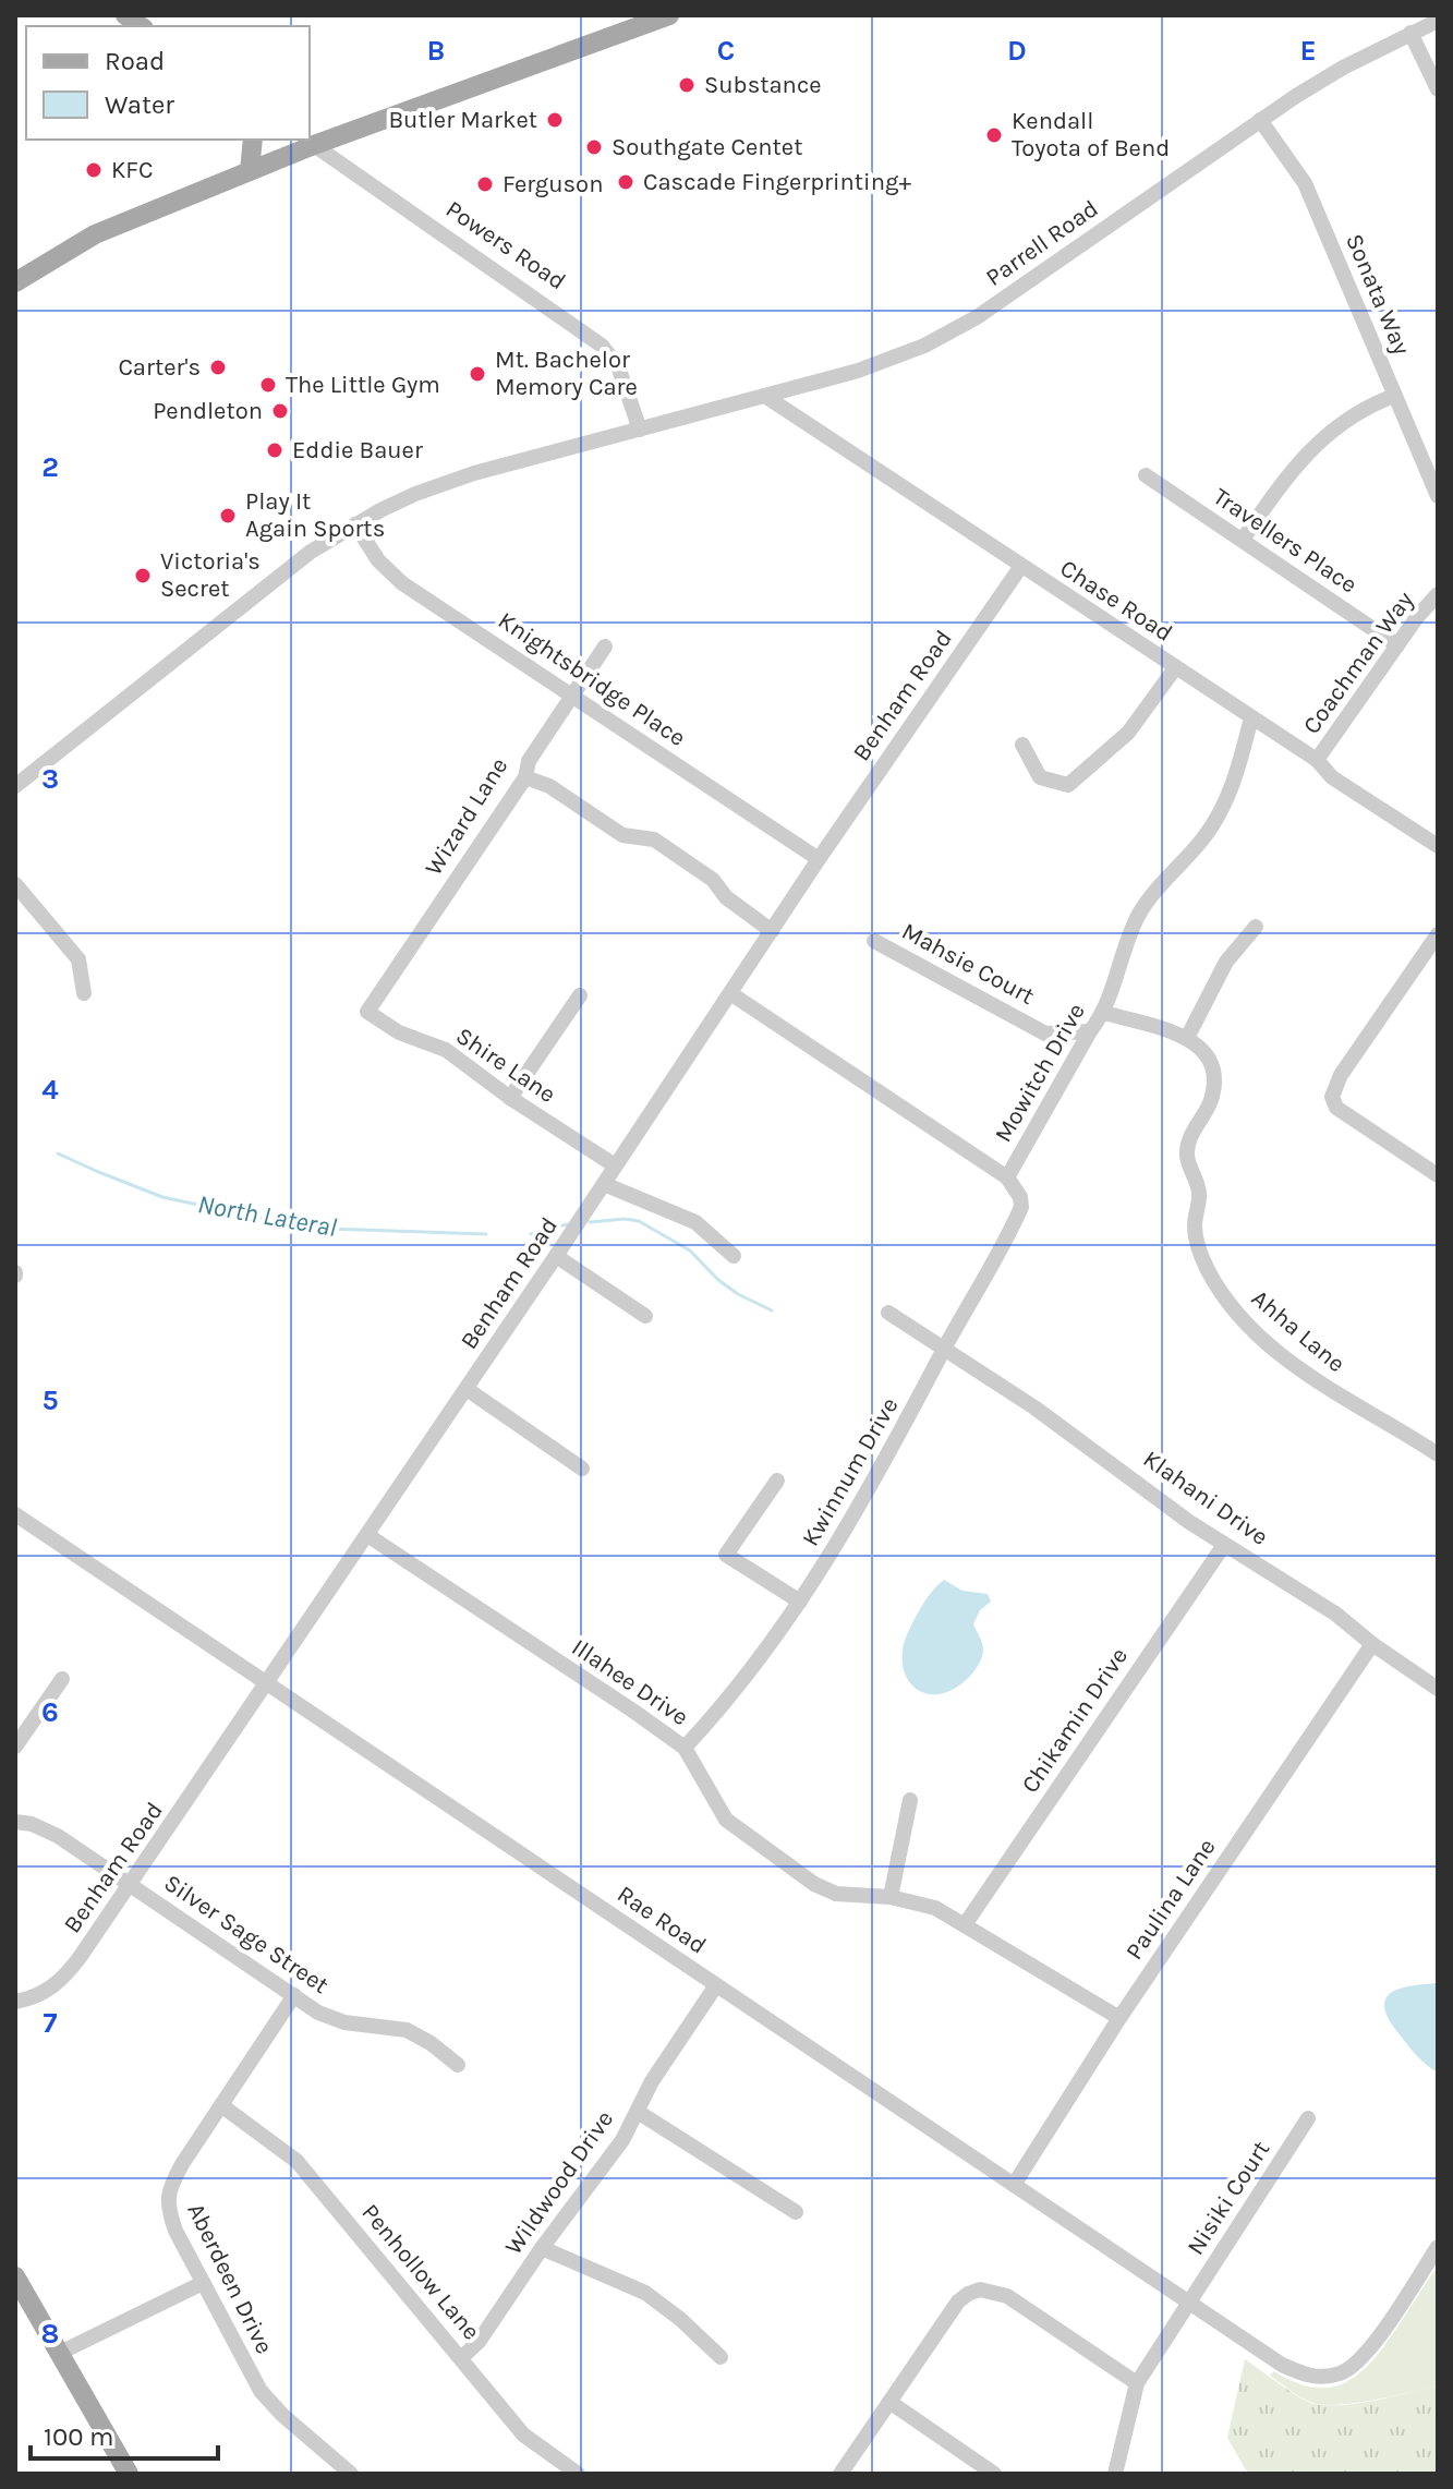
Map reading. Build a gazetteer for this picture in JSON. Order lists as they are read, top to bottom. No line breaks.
{"streets":{"street":["Parrell Road","Powers Road","Sonata Way","Travellers Place","Chase Road","Coachman Way","Knightsbridge Place","Benham Road","Wizard Lane","Mahsie Court","Shire Lane","Mowitch Drive","Ahha Lane","Kwinnum Drive","Klahani Drive","Illahee Drive","Chikamin Drive","Paulina Lane","Rae Road","Silver Sage Street","Wildwood Drive","Nisiki Court","Penhollow Lane","Aberdeen Drive"]},"crossings":[["Parrell Road","Powers Road"],["Parrell Road","Sonata Way"],["Parrell Road","Chase Road"],["Parrell Road","Knightsbridge Place"],["Travellers Place","Coachman Way"],["Chase Road","Coachman Way"],["Chase Road","Benham Road"],["Chase Road","Mowitch Drive"],["Knightsbridge Place","Benham Road"],["Knightsbridge Place","Wizard Lane"],["Benham Road","Shire Lane"],["Benham Road","Illahee Drive"],["Benham Road","Rae Road"],["Benham Road","Silver Sage Street"],["Wizard Lane","Shire Lane"],["Mahsie Court","Mowitch Drive"],["Mowitch Drive","Kwinnum Drive"],["Kwinnum Drive","Klahani Drive"],["Kwinnum Drive","Illahee Drive"],["Klahani Drive","Chikamin Drive"],["Klahani Drive","Paulina Lane"],["Illahee Drive","Chikamin Drive"],["Illahee Drive","Paulina Lane"],["Paulina Lane","Rae Road"],["Rae Road","Wildwood Drive"],["Rae Road","Nisiki Court"],["Silver Sage Street","Aberdeen Drive"],["Wildwood Drive","Penhollow Lane"],["Penhollow Lane","Aberdeen Drive"]],"water":["North Lateral"],"places":["Substance","Butler Market","Kendall Toyota of Bend","Southgate Centet","KFC","Cascade Fingerprinting+","Ferguson","Carter's","Mt. Bachelor Memory Care","The Little Gym","Pendleton","Eddie Bauer","Play It Again Sports","Victoria's Secret"],"legend":["Road","Water"],"scale_bar":"100 m","grid":{"columns":["B","C","D","E"],"rows":["2","3","4","5","6","7","8"]}}
